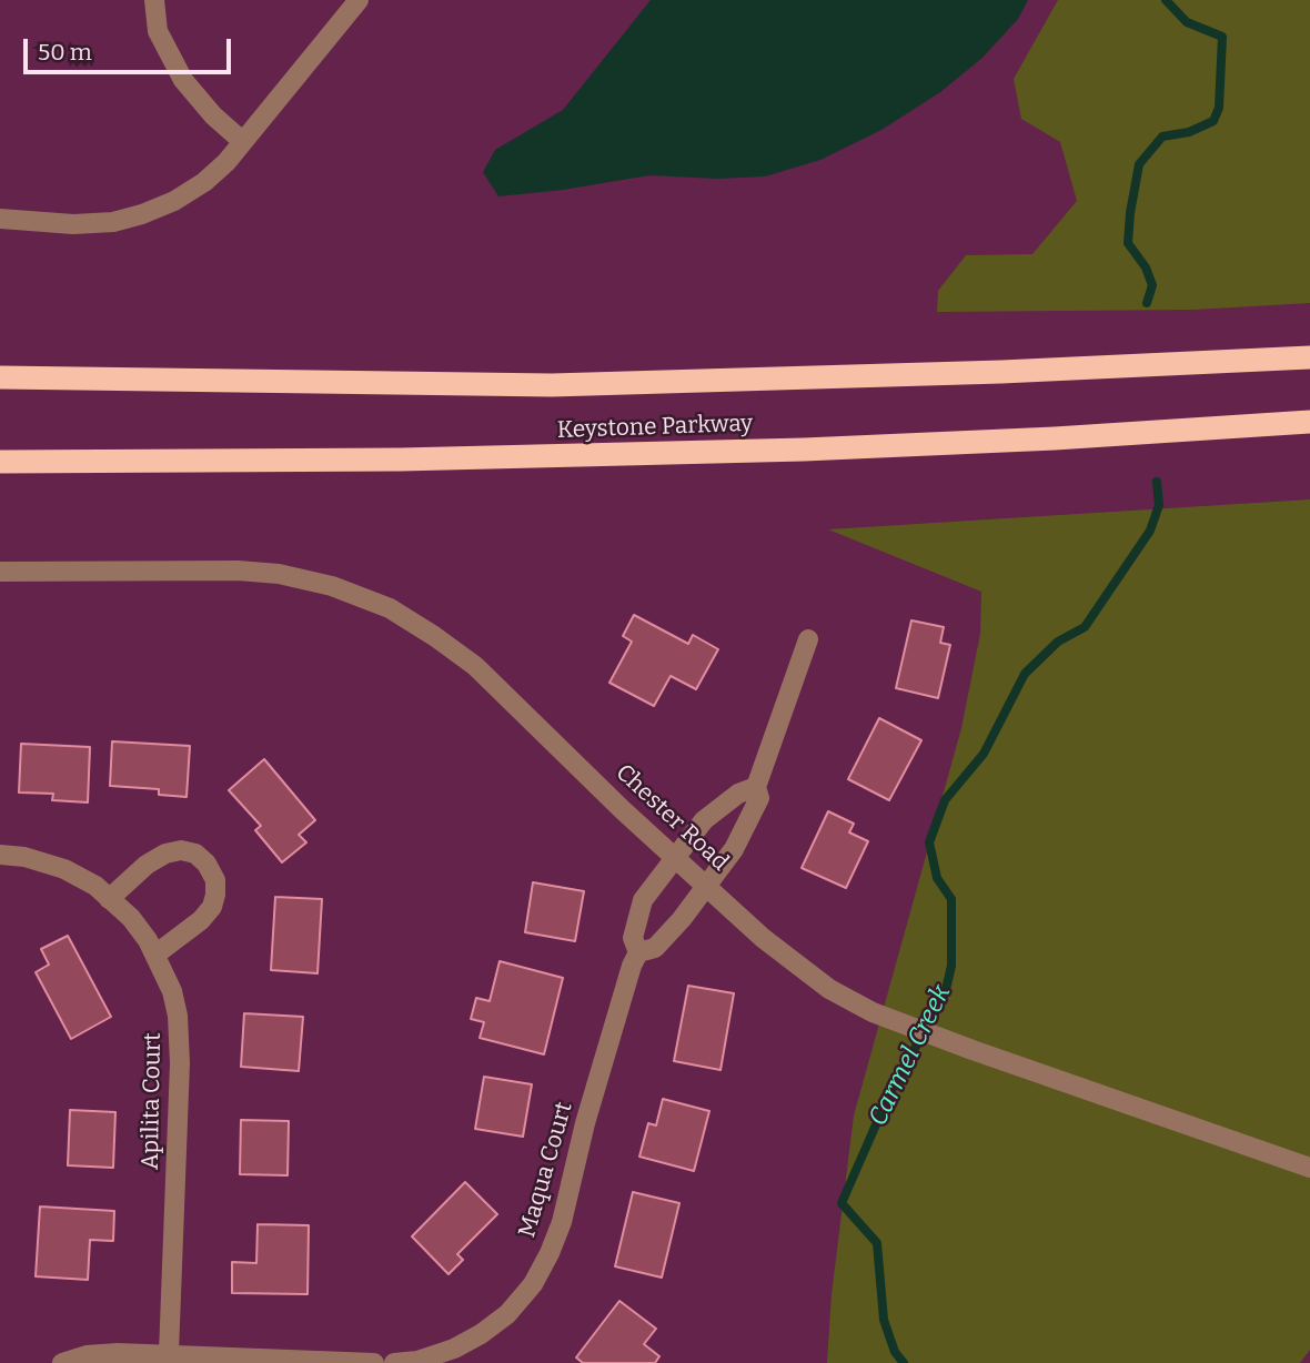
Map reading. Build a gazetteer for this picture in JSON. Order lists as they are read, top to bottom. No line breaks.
{"streets":{"highway":["Keystone Parkway"],"street":["Chester Road","Apilita Court","Maqua Court"]},"crossings":[["Chester Road","Maqua Court"]],"water":["Carmel Creek"],"scale_bar":"50 m"}
